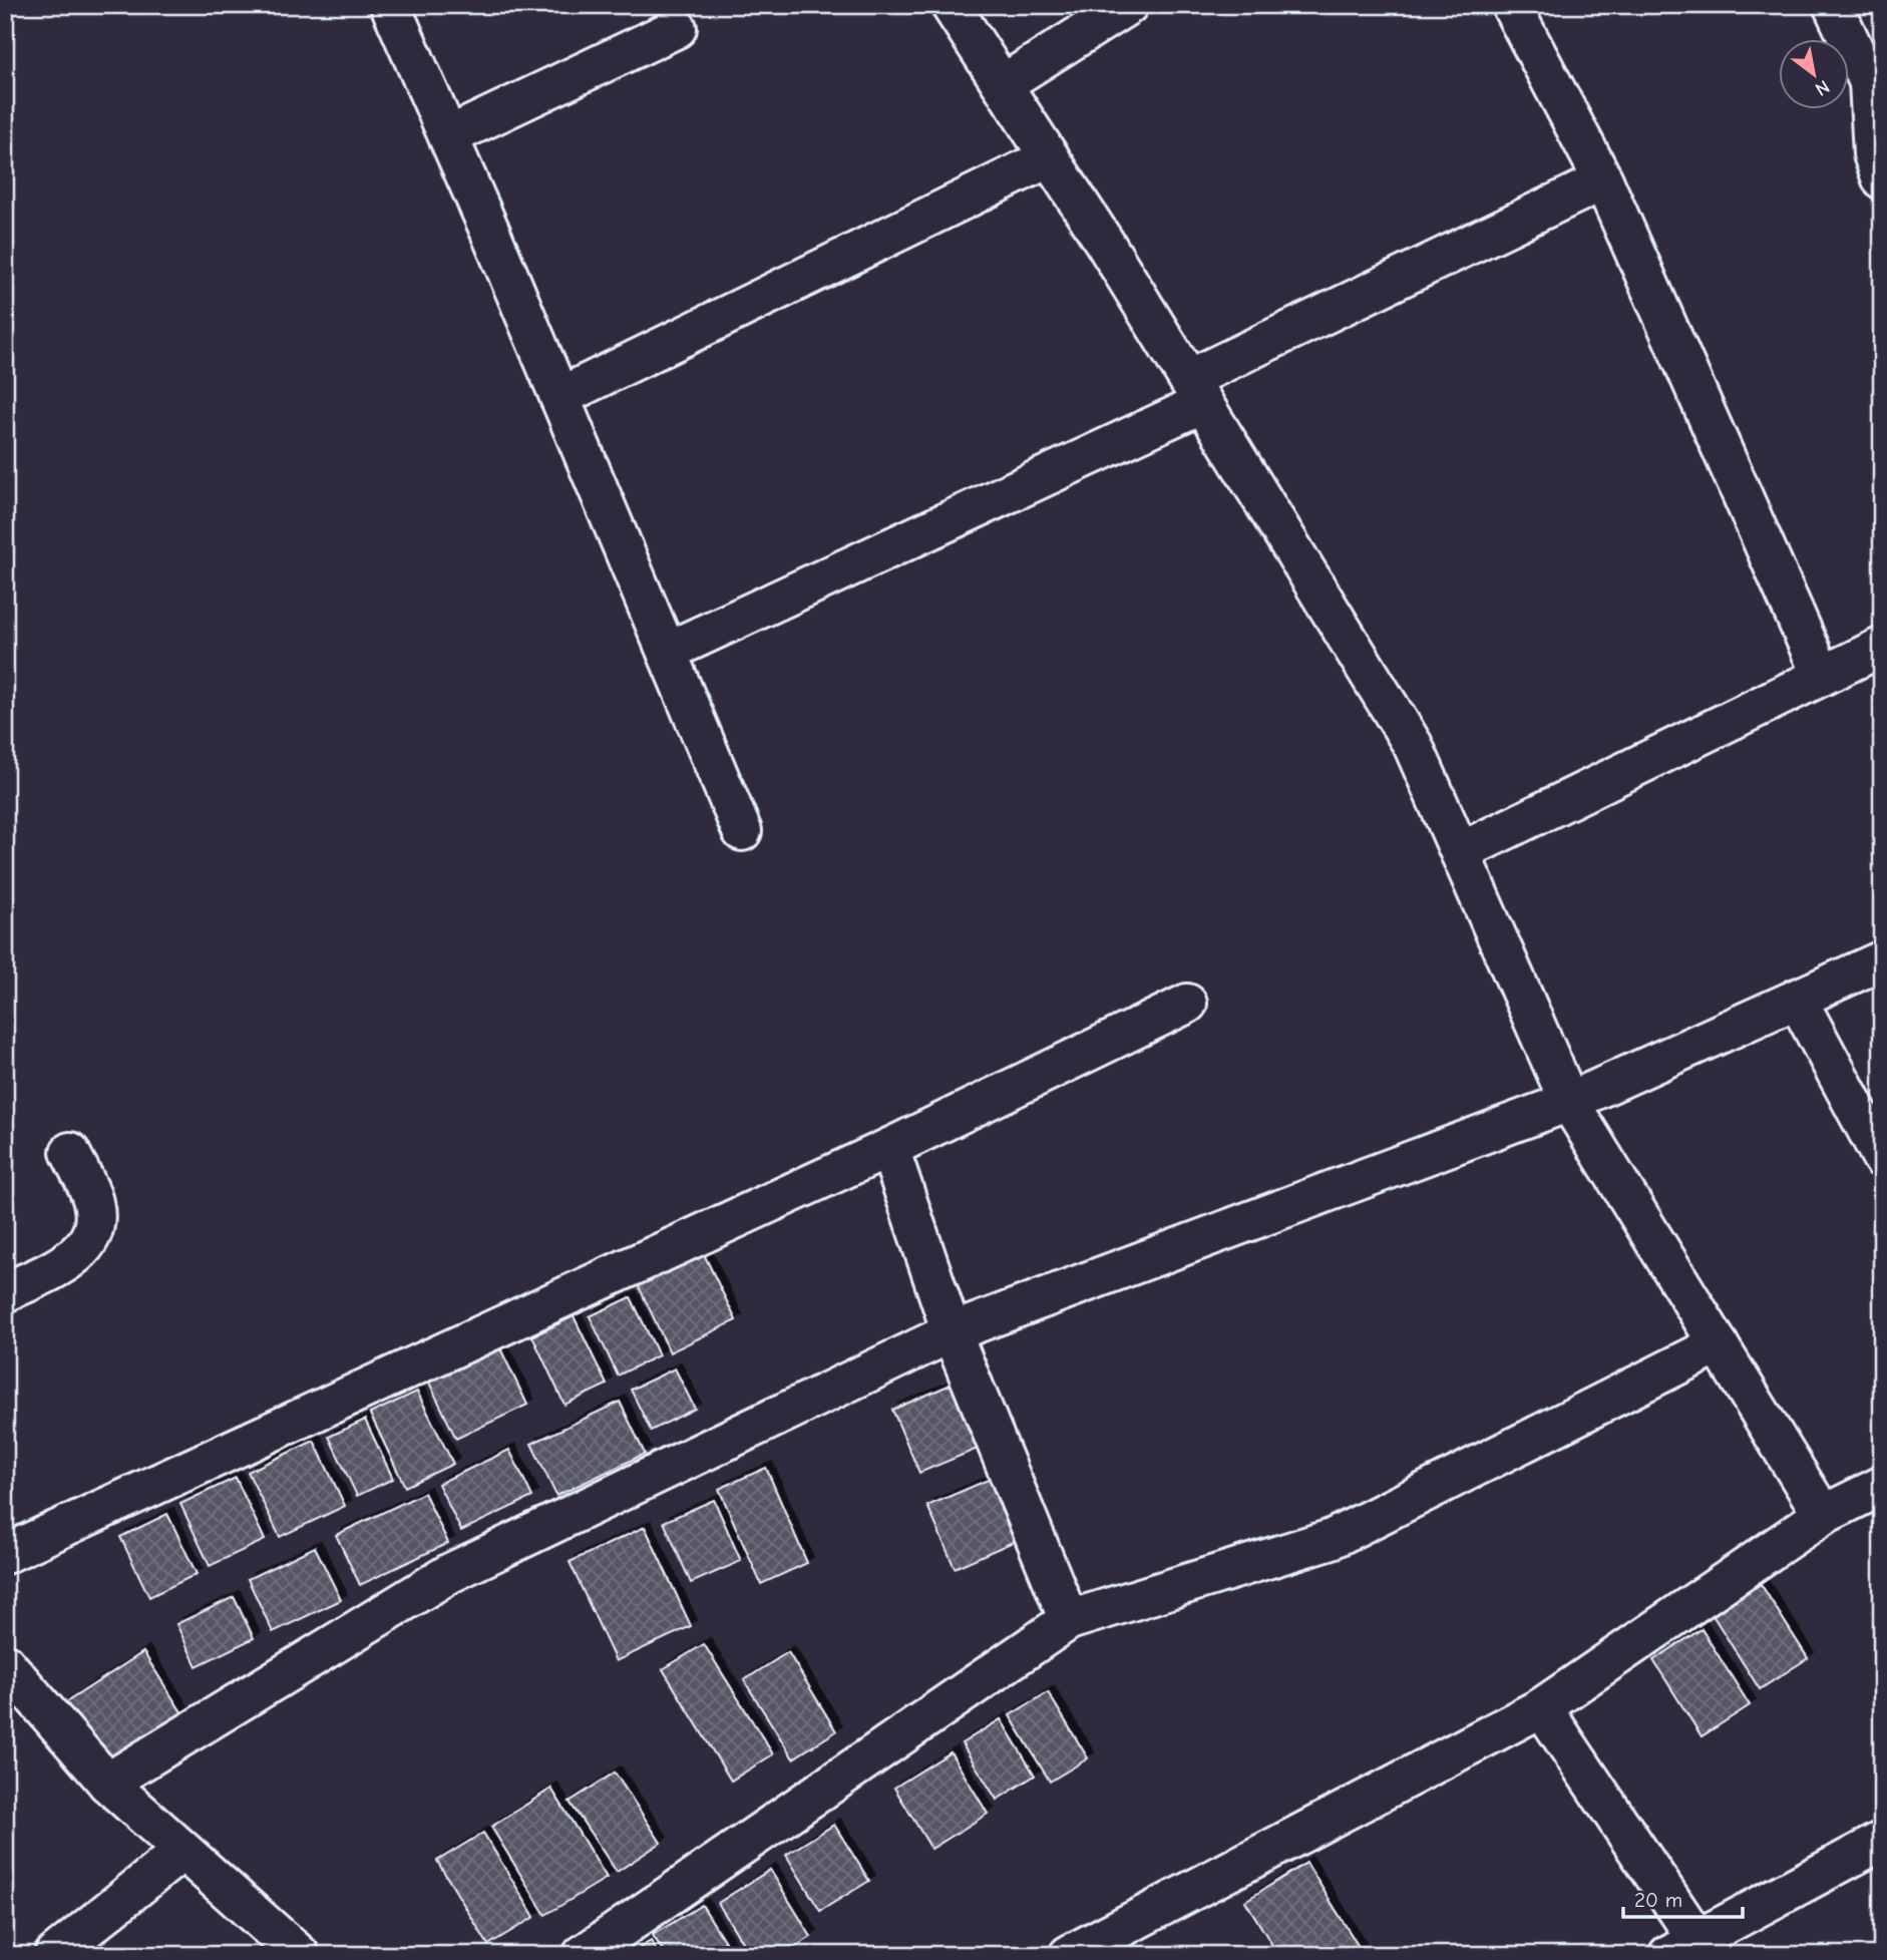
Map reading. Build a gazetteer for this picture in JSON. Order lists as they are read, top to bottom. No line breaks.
{"scale_bar":"20 m","north":"bottom right"}
